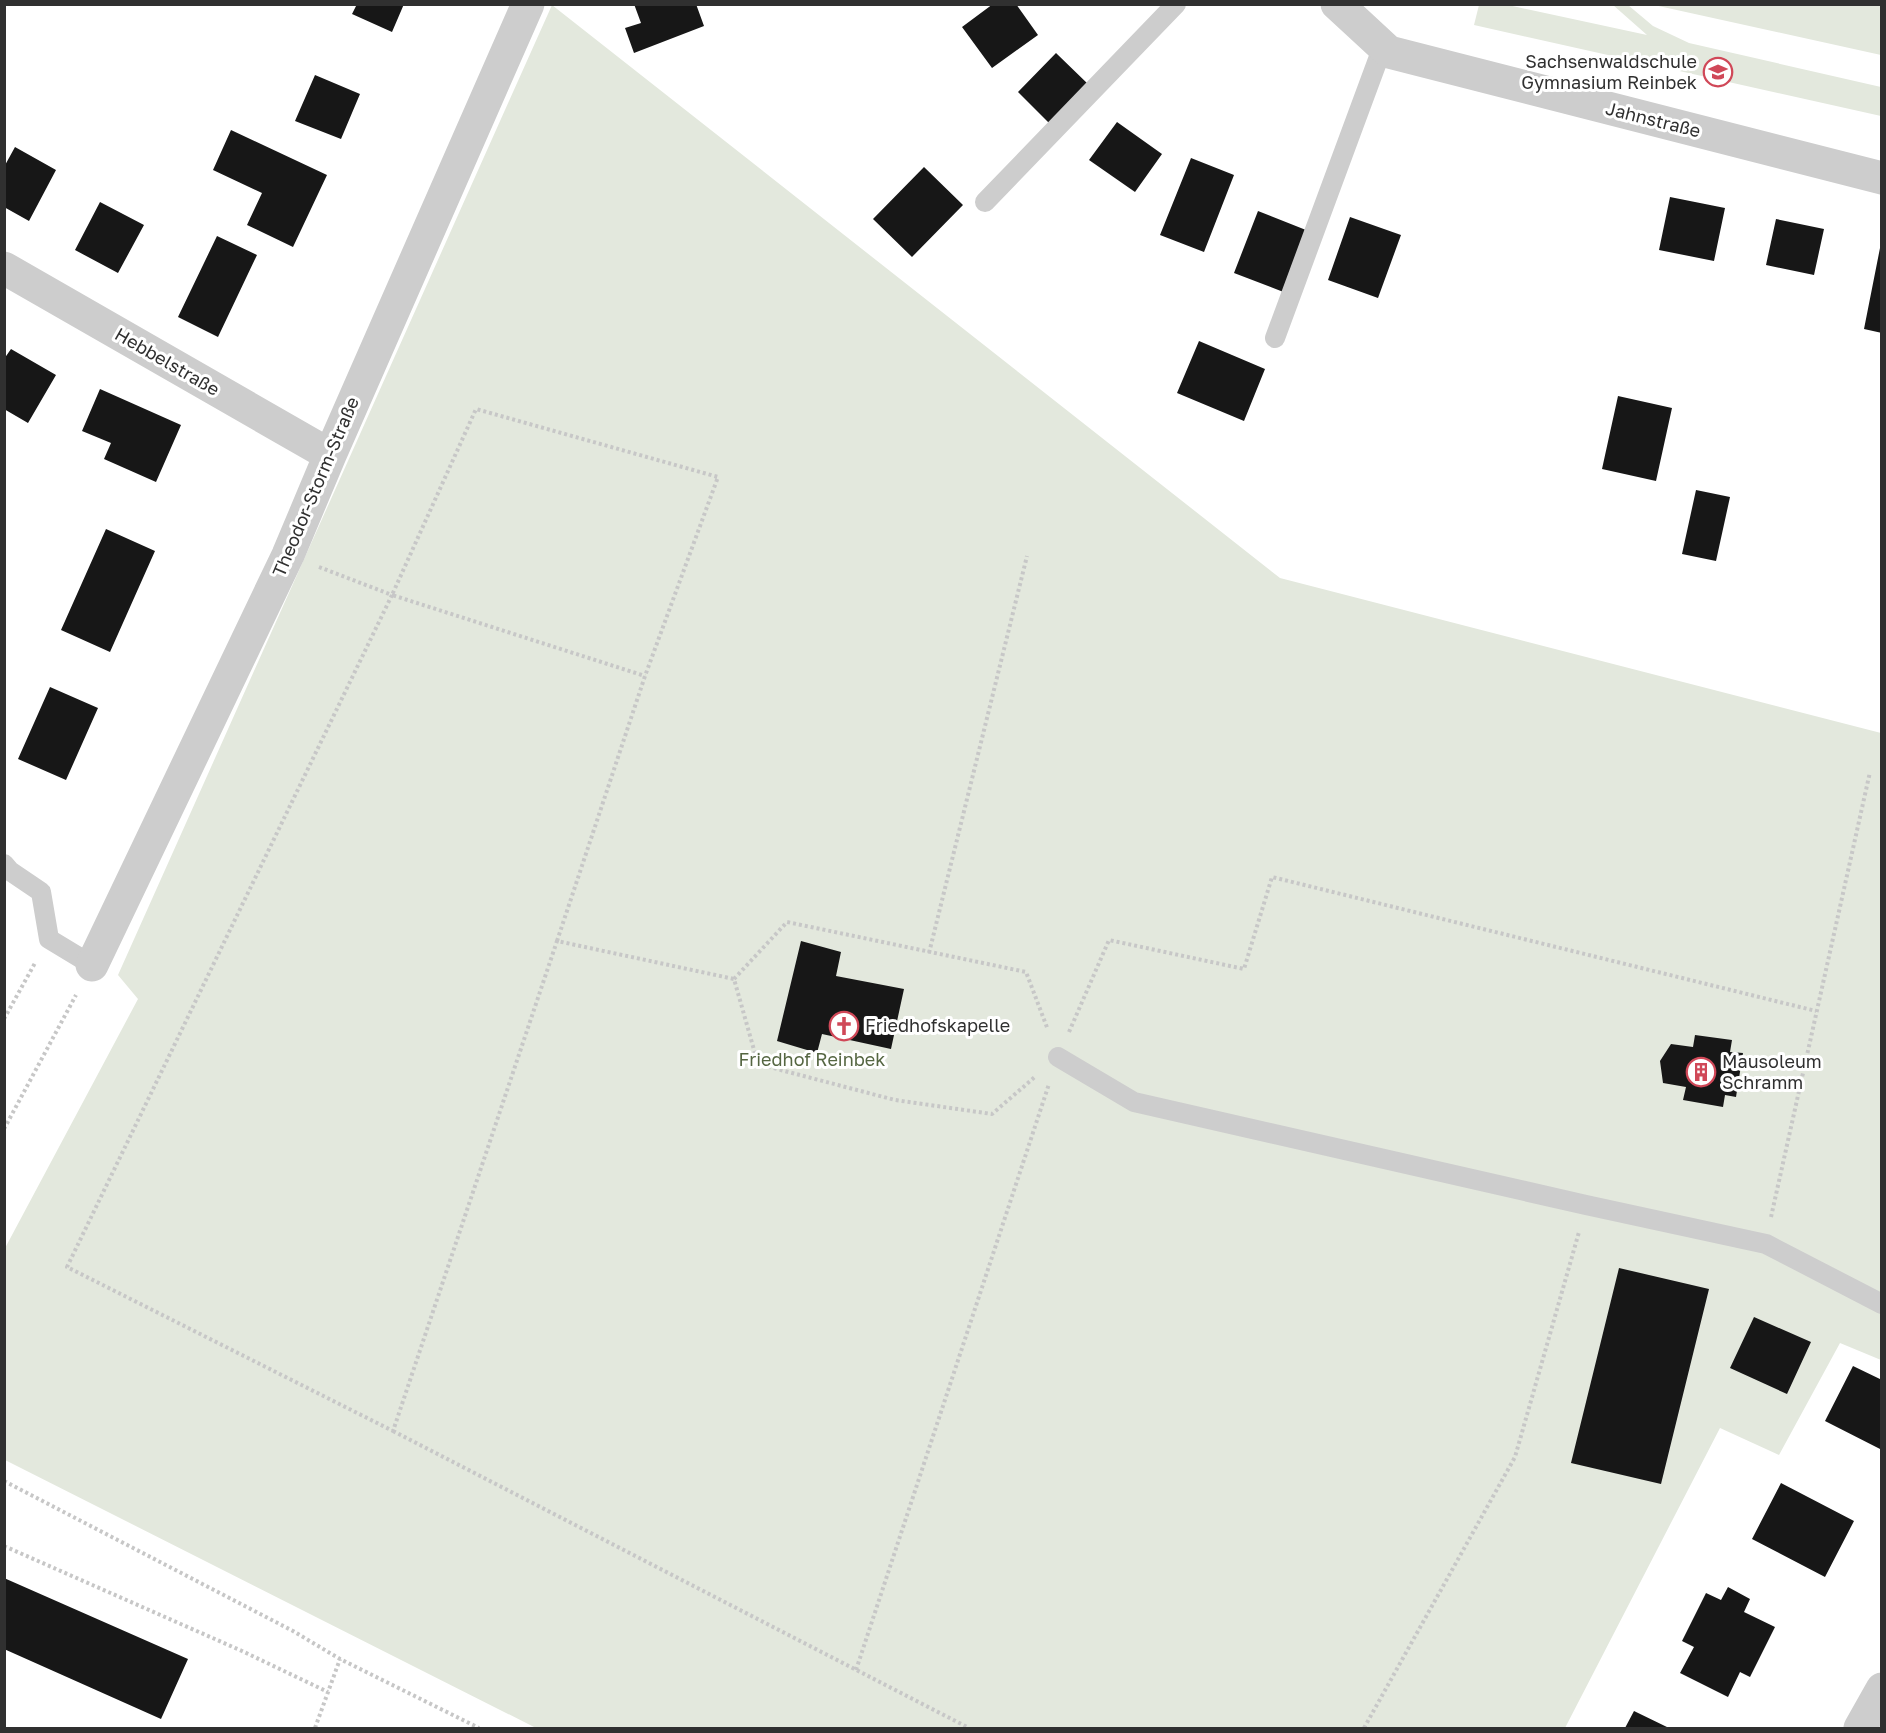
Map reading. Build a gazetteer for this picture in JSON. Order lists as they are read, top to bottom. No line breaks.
{"streets":{"street":["Jahnstraße","Hebbelstraße","Theodor-Storm-Straße"]},"crossings":[["Hebbelstraße","Theodor-Storm-Straße"]],"parks":["Friedhof Reinbek"],"places":{"school or university":["Sachsenwaldschule Gymnasium Reinbek"],"church":["Friedhofskapelle"],"building":["Mausoleum Schramm"]}}
